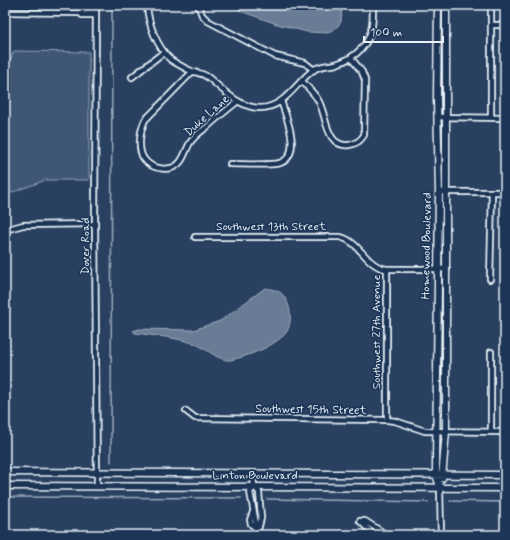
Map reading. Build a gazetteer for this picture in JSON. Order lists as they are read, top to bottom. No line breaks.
{"streets":{"main road":["Homewood Boulevard","Linton Boulevard"],"street":["Duke Lane","Southwest 13th Street","Dover Road","Southwest 27th Avenue","Southwest 15th Street"]},"crossings":[["Southwest 13th Street","Southwest 27th Avenue"],["Dover Road","Linton Boulevard"],["Homewood Boulevard","Southwest 15th Street"],["Homewood Boulevard","Linton Boulevard"],["Southwest 27th Avenue","Southwest 15th Street"]],"scale_bar":"100 m"}
